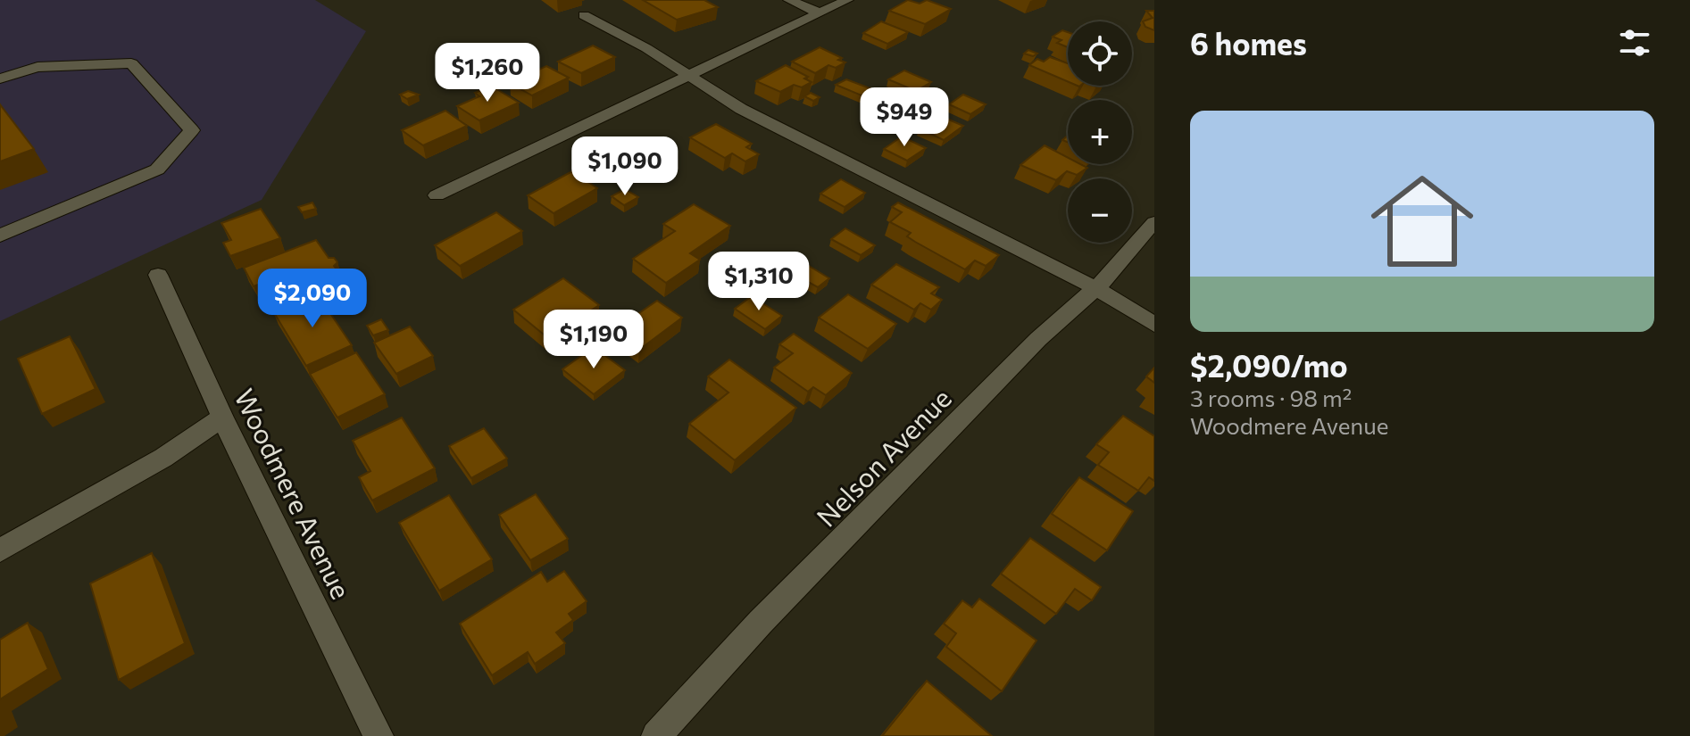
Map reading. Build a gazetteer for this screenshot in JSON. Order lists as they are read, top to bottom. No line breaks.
{"streets":{"street":["Nelson Avenue","Woodmere Avenue"]},"page":{"heading":"6 homes","map_buttons":["+","−"],"price":["$1,260","$949","$1,090","$1,310","$2,090","$1,190"],"list":[{"name":"$2,090/mo","note":"3 rooms · 98 m² · Woodmere Avenue"}]}}
